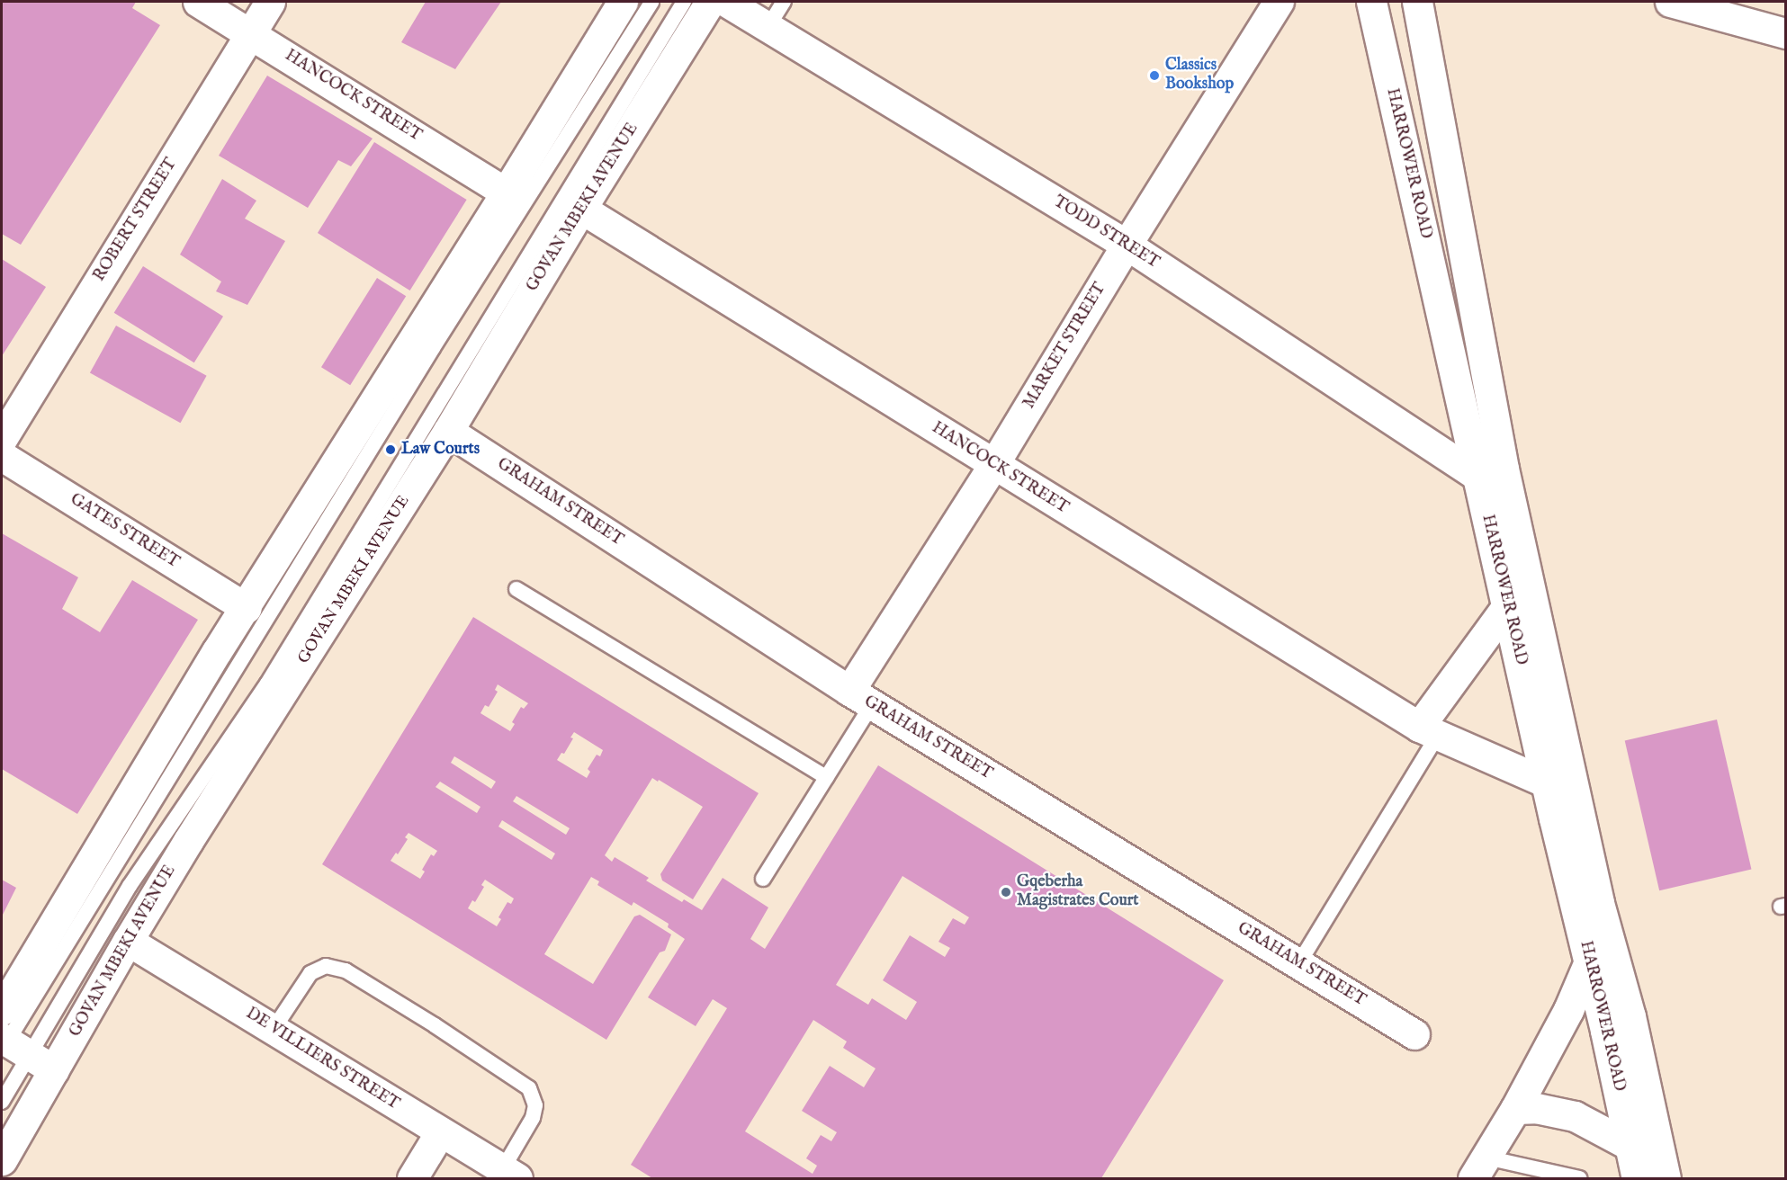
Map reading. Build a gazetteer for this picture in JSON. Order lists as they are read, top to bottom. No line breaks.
{"streets":{"street":["HANCOCK STREET","HARROWER ROAD","GOVAN MBEKI AVENUE","ROBERT STREET","TODD STREET","MARKET STREET","GRAHAM STREET","GATES STREET","DE VILLIERS STREET"]},"crossings":[["HANCOCK STREET","HARROWER ROAD"],["HANCOCK STREET","GOVAN MBEKI AVENUE"],["HANCOCK STREET","ROBERT STREET"],["HANCOCK STREET","MARKET STREET"],["HARROWER ROAD","TODD STREET"],["GOVAN MBEKI AVENUE","GRAHAM STREET"],["GOVAN MBEKI AVENUE","DE VILLIERS STREET"],["TODD STREET","MARKET STREET"],["MARKET STREET","GRAHAM STREET"]],"places":["Classics Bookshop","Law Courts","Gqeberha Magistrates Court"]}
